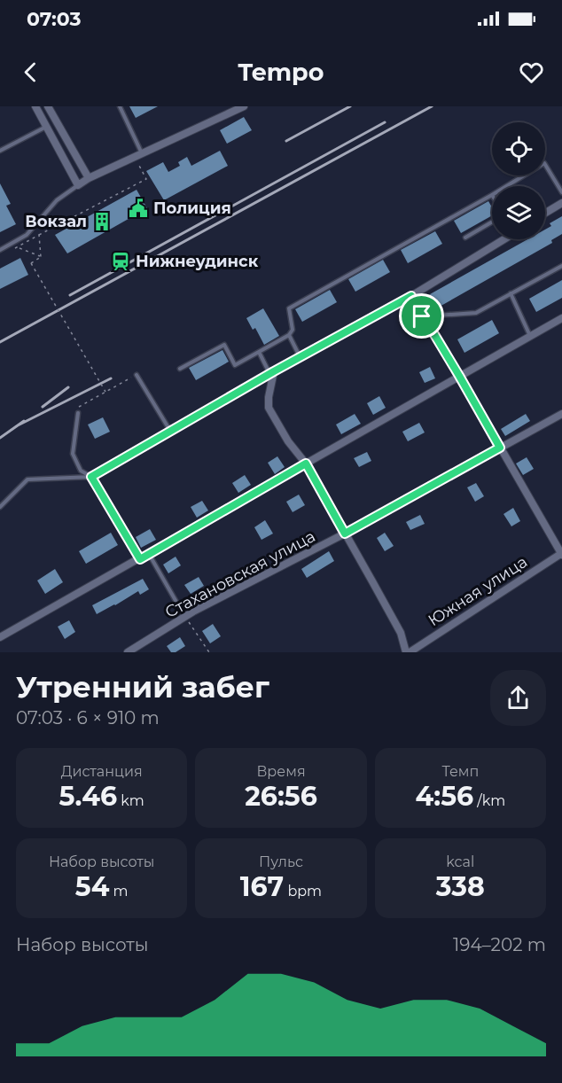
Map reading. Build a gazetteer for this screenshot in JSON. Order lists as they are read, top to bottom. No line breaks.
{"streets":{"street":["Стахановская улица","Южная улица"]},"places":{"public building":["Полиция"],"building":["Вокзал"],"station":["Нижнеудинск"]},"page":{"status":"07:03","header":"Tempo","heading":["Утренний забег","07:03 · 6 × 910 m"],"stats":[["Дистанция","5.46 km"],["Время","26:56"],["Темп","4:56 /km"],["Набор высоты","54 m"],["Пульс","167 bpm"],["kcal","338"]],"chart":["Набор высоты","194–202 m"]}}
